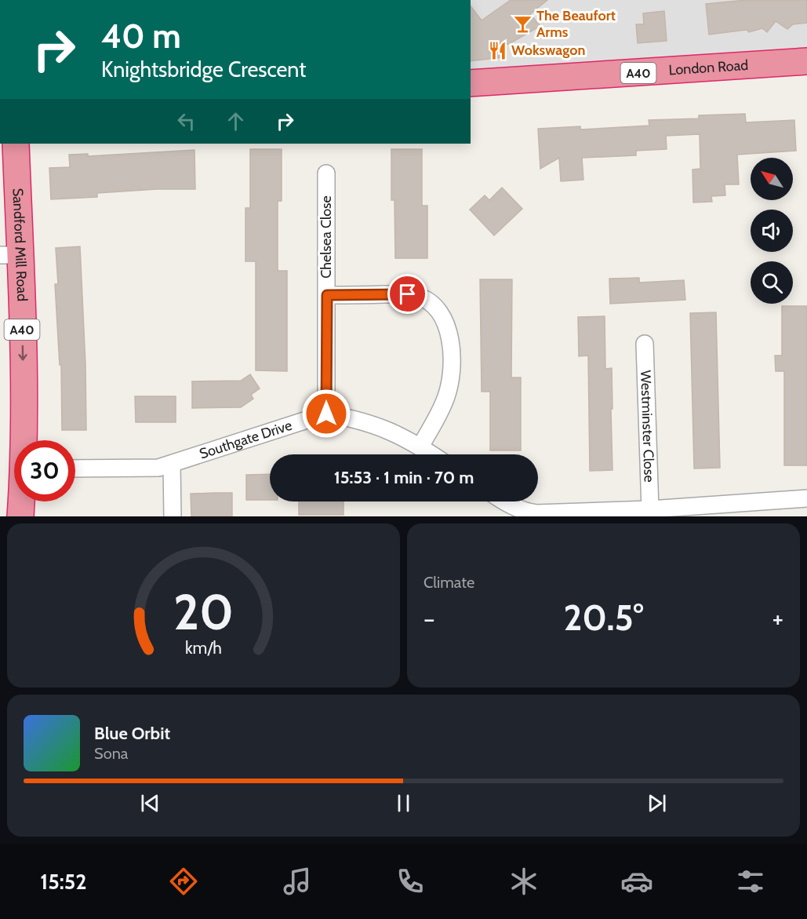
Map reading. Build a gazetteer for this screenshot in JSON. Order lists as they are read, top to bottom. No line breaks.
{"streets":{"highway":["London Road","A40","Sandford Mill Road"],"street":["Chelsea Close","Westminster Close","Southgate Drive"]},"crossings":[["Chelsea Close","Southgate Drive"]],"one_way":["Sandford Mill Road"],"places":{"bar":["The Beaufort Arms"],"restaurant":["Wokswagon"]},"north":"top left","page":{"turn":["40 m","Knightsbridge Crescent"],"limit":"30","trip":"15:53 · 1 min · 70 m","tile":"Climate","heat":["−","20.5°","+"],"song":["Blue Orbit","Sona"],"tabs":"15:52","gauge":["20","km/h"]}}
